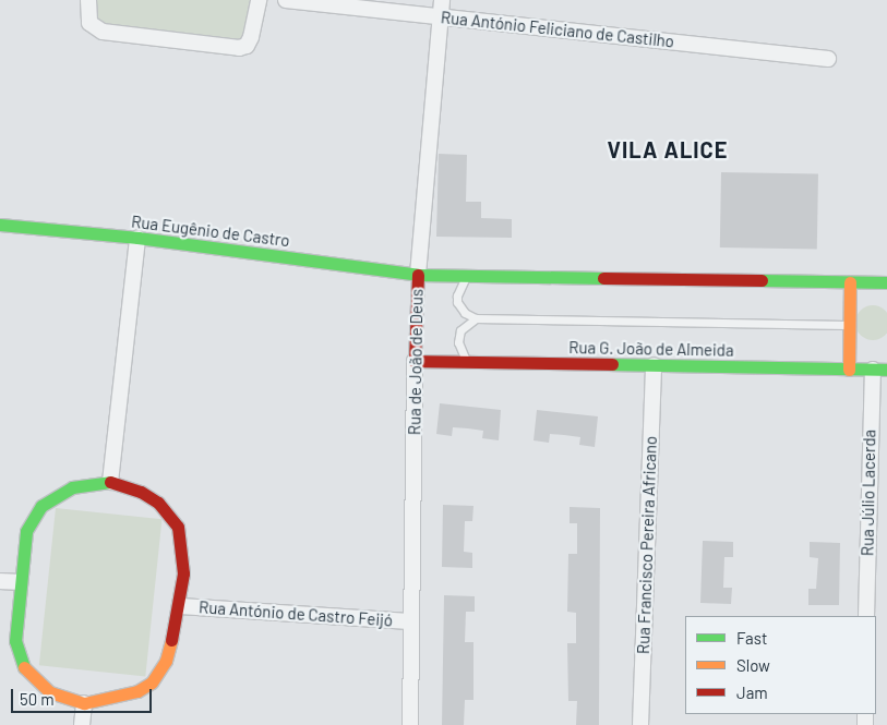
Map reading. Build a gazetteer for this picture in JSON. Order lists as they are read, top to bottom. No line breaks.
{"streets":{"street":["Rua António Feliciano de Castilho","Rua Eugênio de Castro","Rua G. João de Almeida","Rua de João de Deus","Rua Júlio Lacerda","Rua Francisco Pereira Africano","Rua António de Castro Feijó"]},"crossings":[["Rua António Feliciano de Castilho","Rua de João de Deus"],["Rua Eugênio de Castro","Rua de João de Deus"],["Rua G. João de Almeida","Rua de João de Deus"],["Rua G. João de Almeida","Rua Júlio Lacerda"],["Rua G. João de Almeida","Rua Francisco Pereira Africano"],["Rua de João de Deus","Rua António de Castro Feijó"]],"districts":["VILA ALICE"],"legend":["Fast","Slow","Jam"],"scale_bar":"50 m"}
